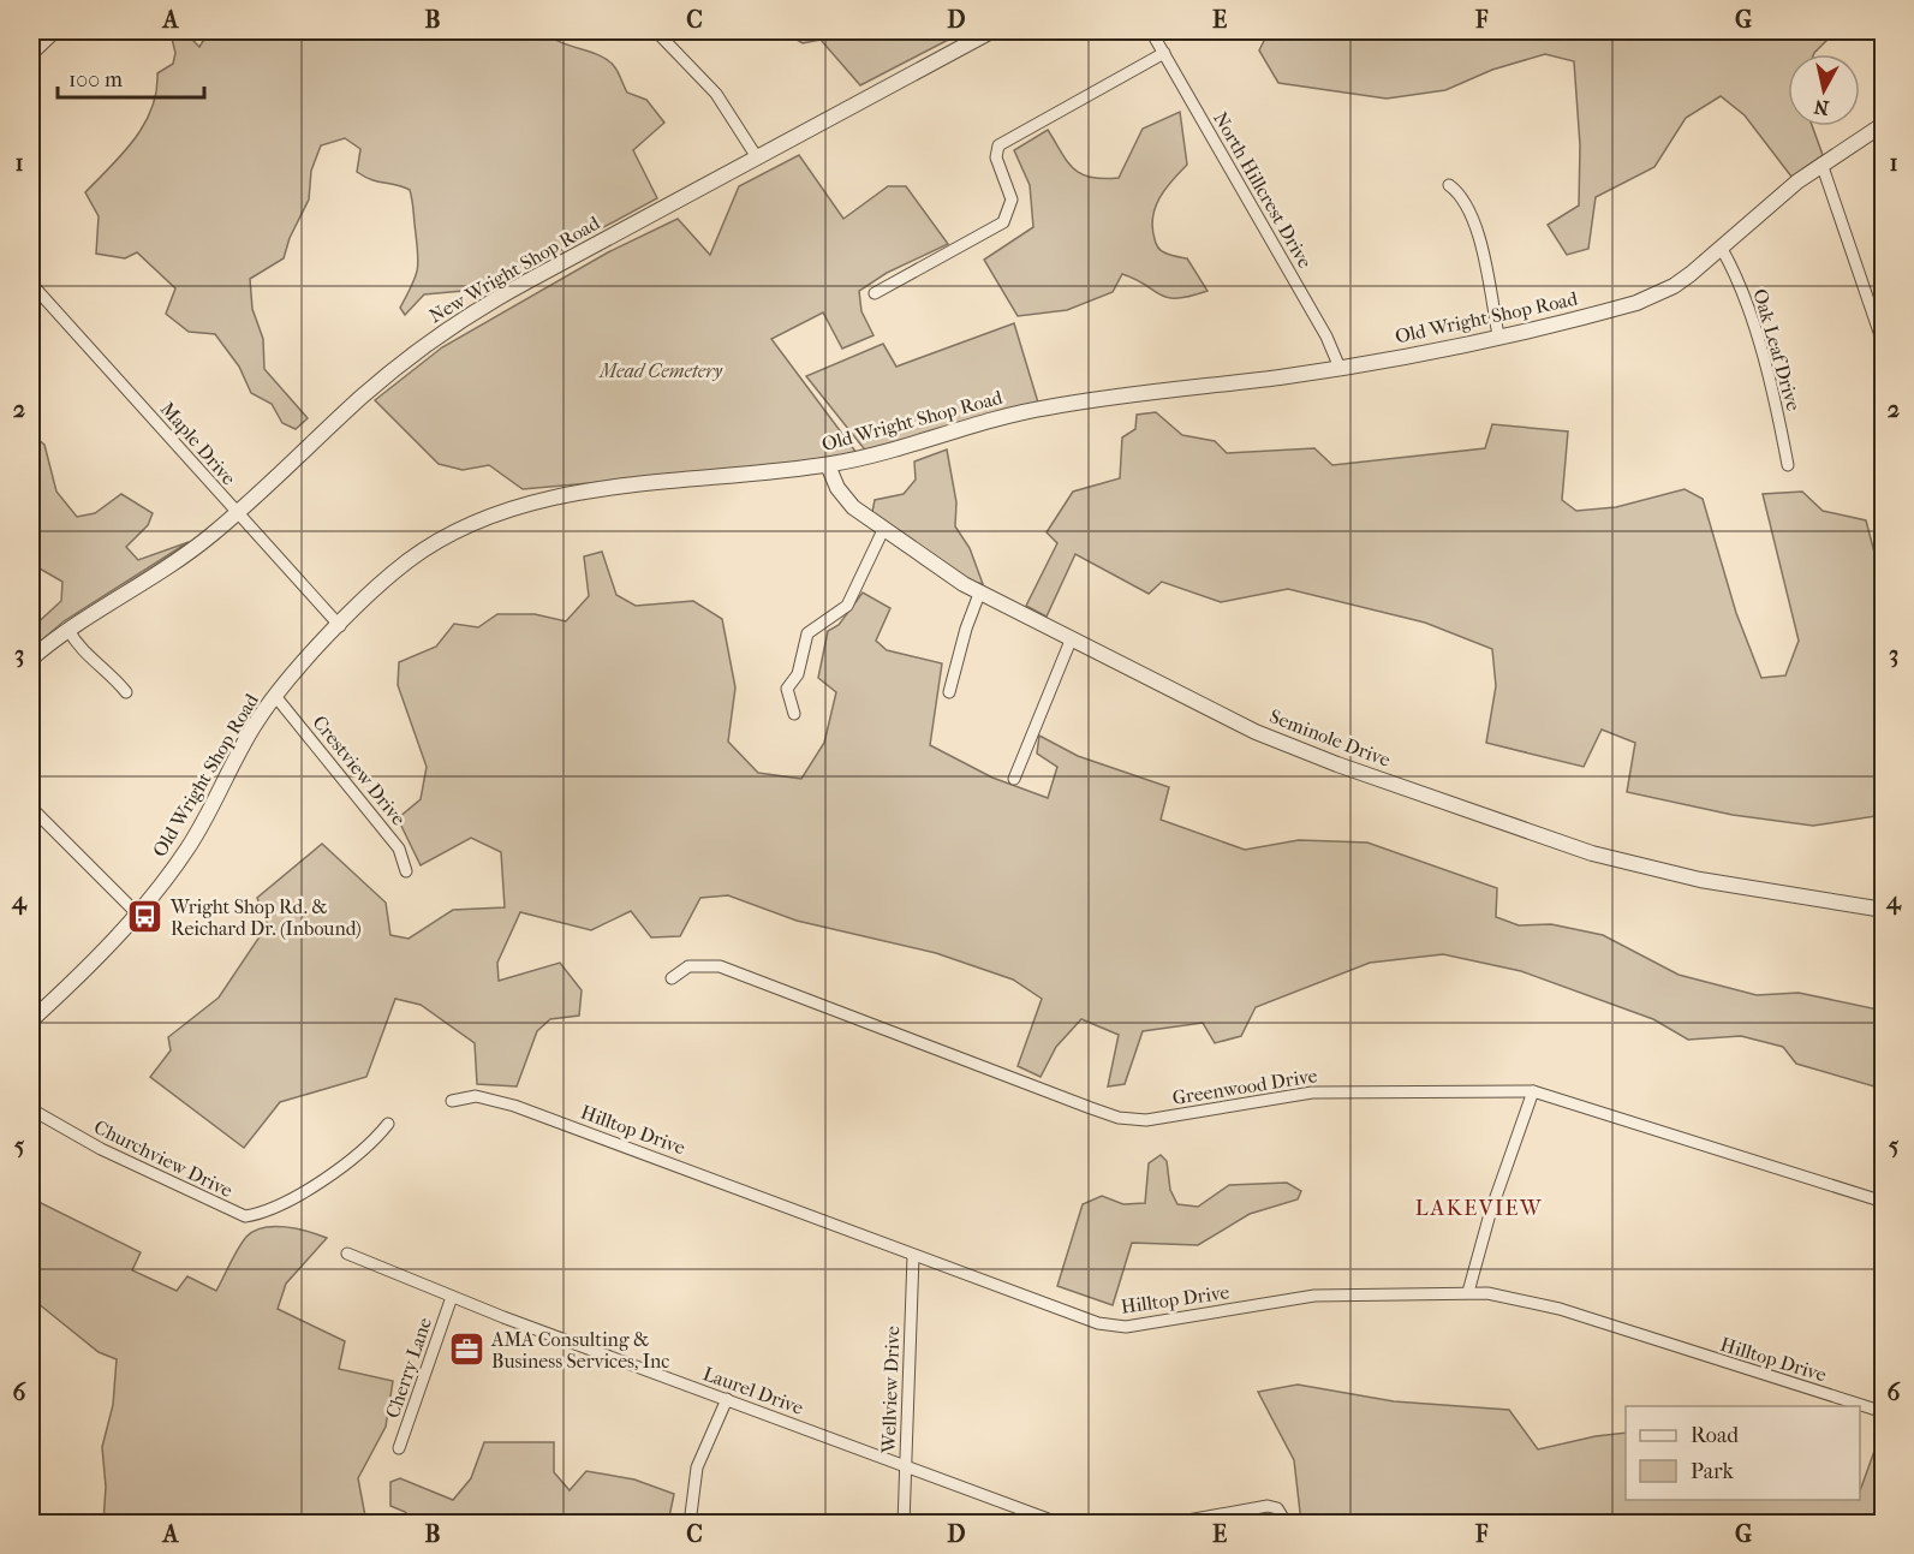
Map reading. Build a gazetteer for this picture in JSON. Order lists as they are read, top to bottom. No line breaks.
{"streets":{"street":["North Hillcrest Drive","New Wright Shop Road","Old Wright Shop Road","Oak Leaf Drive","Maple Drive","Seminole Drive","Crestview Drive","Greenwood Drive","Hilltop Drive","Churchview Drive","Cherry Lane","Wellview Drive","Laurel Drive"]},"crossings":[["North Hillcrest Drive","Old Wright Shop Road"],["New Wright Shop Road","Maple Drive"],["Old Wright Shop Road","Oak Leaf Drive"],["Old Wright Shop Road","Maple Drive"],["Old Wright Shop Road","Seminole Drive"],["Old Wright Shop Road","Crestview Drive"],["Hilltop Drive","Wellview Drive"],["Cherry Lane","Laurel Drive"],["Wellview Drive","Laurel Drive"]],"districts":["LAKEVIEW"],"parks":["Mead Cemetery"],"places":{"bus stop":["Wright Shop Rd. & Reichard Dr. (Inbound)"],"office":["AMA Consulting & Business Services, Inc"]},"legend":["Road","Park"],"scale_bar":"100 m","north":"bottom","grid":{"columns":["A","B","C","D","E","F","G"],"rows":["1","2","3","4","5","6"]}}
